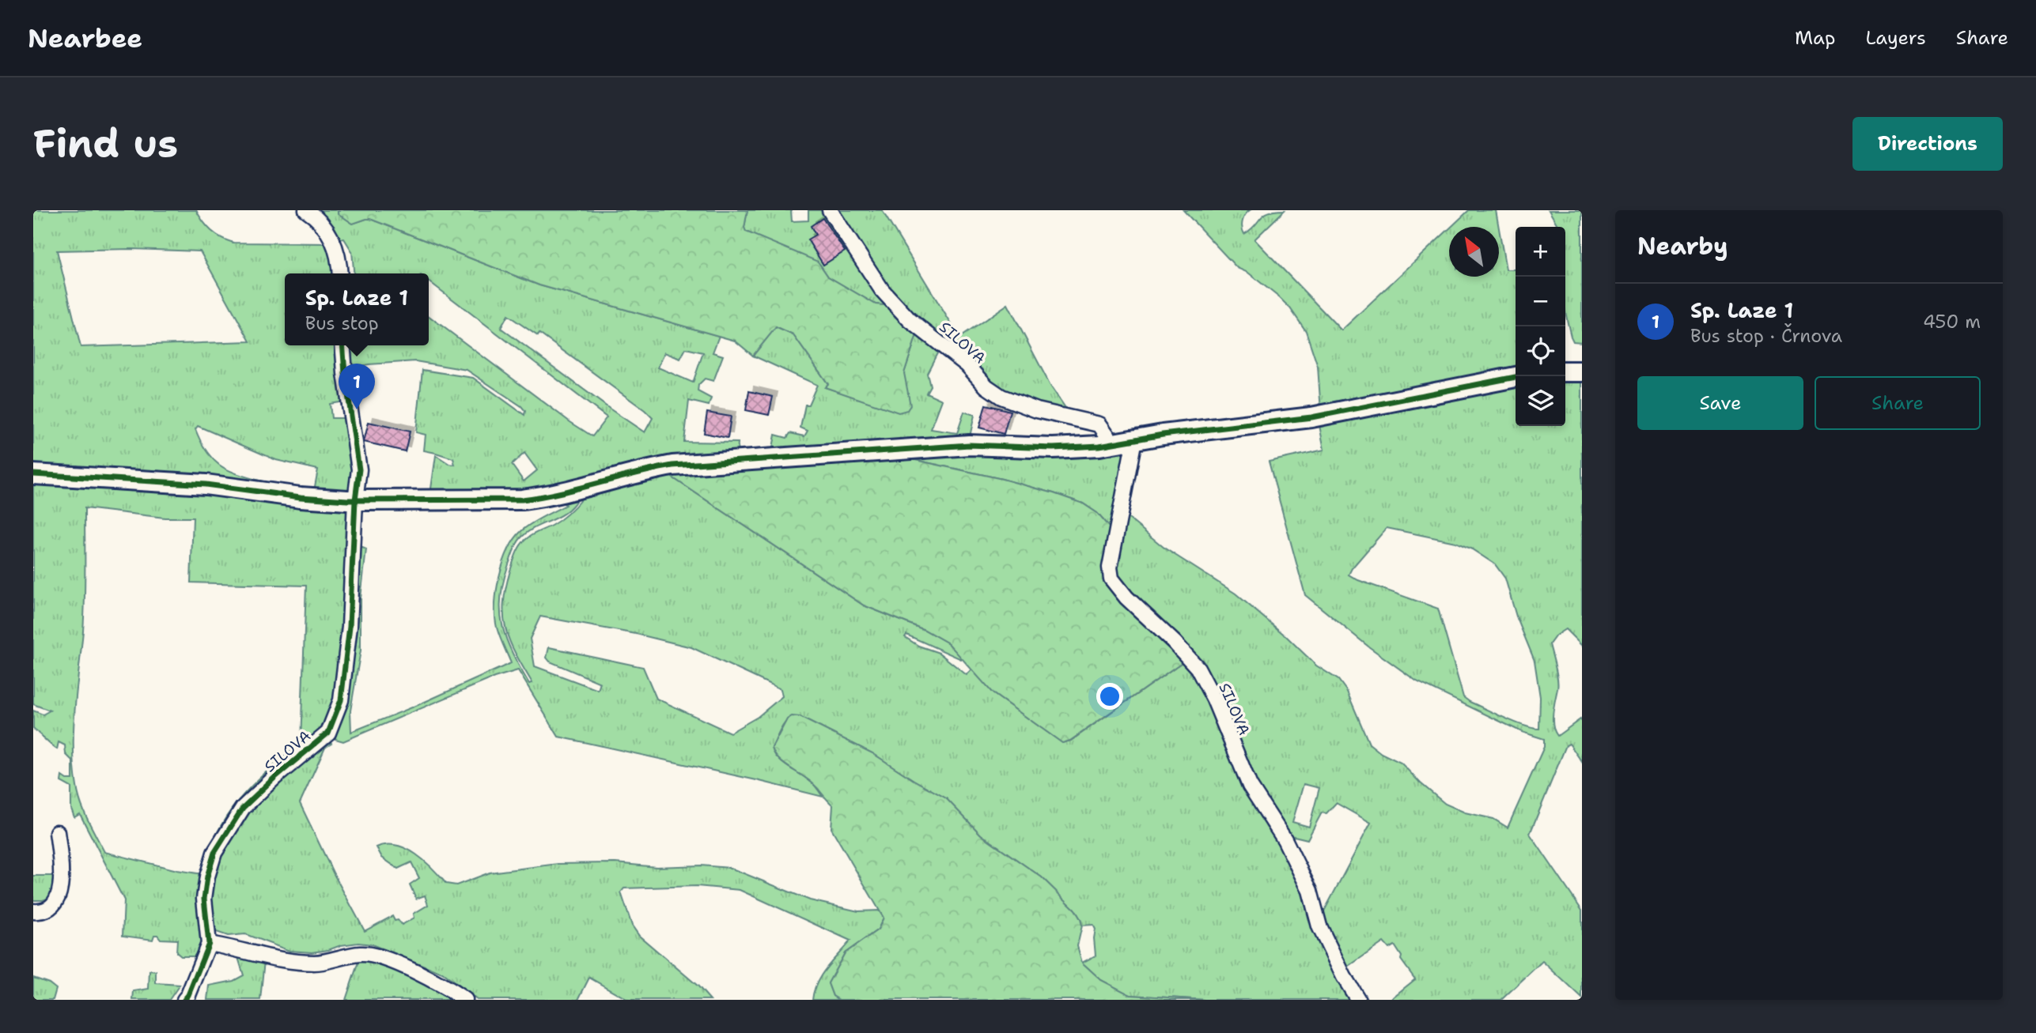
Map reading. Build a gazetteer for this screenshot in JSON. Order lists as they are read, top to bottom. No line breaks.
{"streets":{"street":["SILOVA"]},"north":"top left","page":{"header":"Nearbee","nav":["Map","Layers","Share"],"buttons":["Directions",["Save","Share"]],"title":"Find us","heading":"Nearby","map_buttons":["+","−"],"popup":["Sp. Laze 1","Bus stop"],"list":[{"mark":"1","name":"Sp. Laze 1","note":"Bus stop · Črnova","value":"450 m"}],"pins":"1"}}
